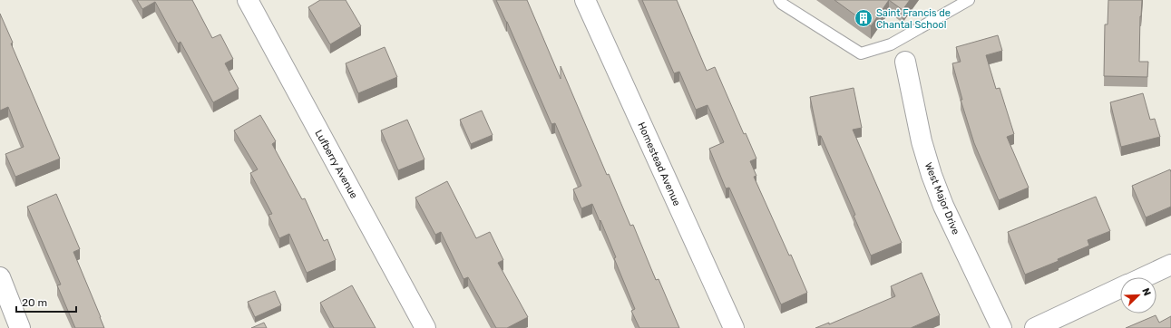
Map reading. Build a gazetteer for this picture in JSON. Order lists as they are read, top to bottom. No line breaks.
{"streets":{"street":["Lufberry Avenue","Homestead Avenue","West Major Drive"]},"places":{"building":["Saint Francis de Chantal School"]},"scale_bar":"20 m","north":"top right"}
